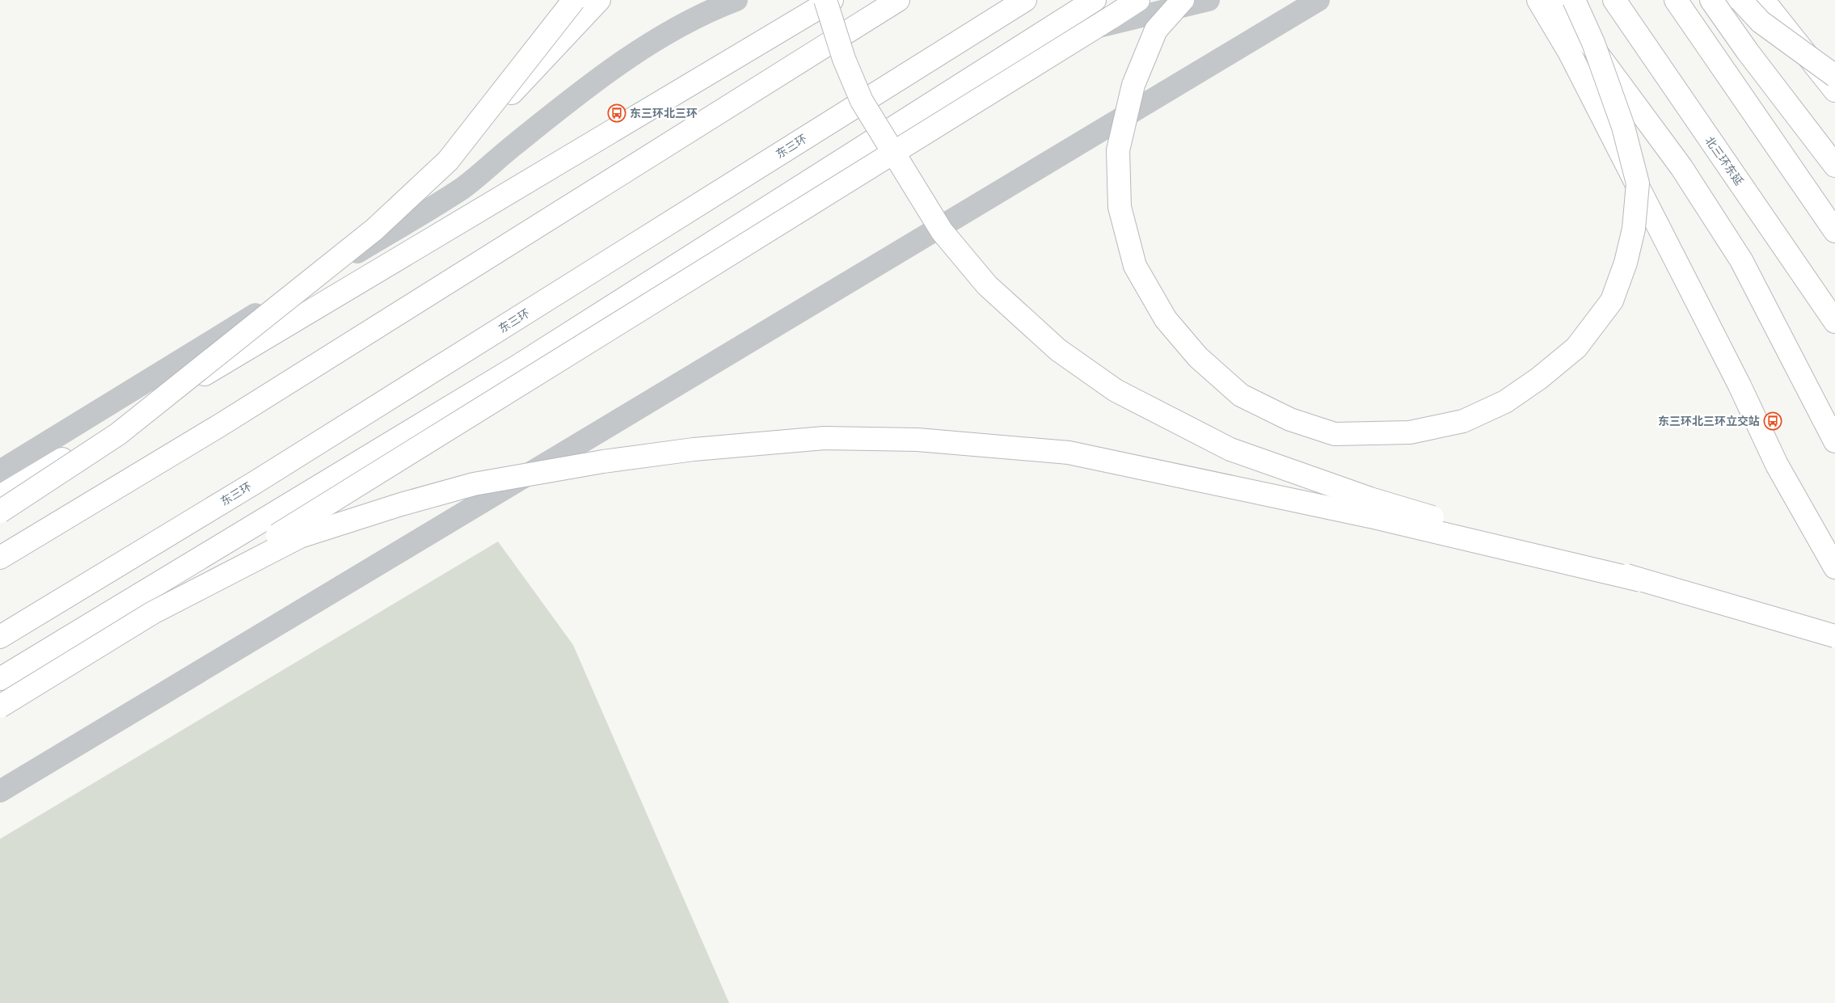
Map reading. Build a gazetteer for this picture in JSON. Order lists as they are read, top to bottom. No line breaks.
{"streets":{"main road":["东三环","北三环东延"]},"places":{"bus stop":["东三环北三环","东三环北三环立交站"]}}
